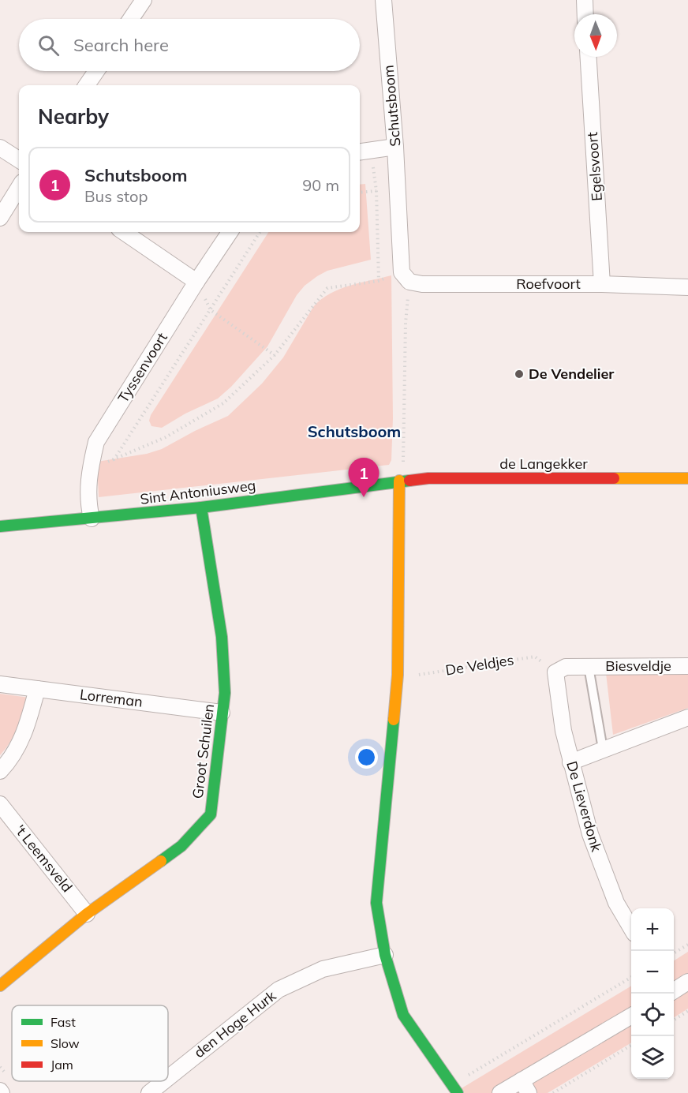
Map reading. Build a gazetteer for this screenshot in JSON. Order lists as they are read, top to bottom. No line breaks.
{"streets":{"street":["Schutsboom","Egelsvoort","Roefvoort","Tyssenvoort","de Langekker","Sint Antoniusweg","Biesveldje","Lorreman","Groot Schuilen","De Lieverdonk","'t Leemsveld","den Hoge Hurk"],"path":["De Veldjes"]},"crossings":[["Schutsboom","Roefvoort"],["Egelsvoort","Roefvoort"],["Tyssenvoort","Sint Antoniusweg"],["de Langekker","Sint Antoniusweg"],["Sint Antoniusweg","Groot Schuilen"],["De Veldjes","Biesveldje"],["De Veldjes","De Lieverdonk"],["Biesveldje","De Lieverdonk"],["Lorreman","Groot Schuilen"],["Groot Schuilen","'t Leemsveld"]],"districts":["Schutsboom"],"places":["De Vendelier"],"legend":["Fast","Slow","Jam"],"north":"bottom","page":{"search":"Search here","heading":"Nearby","list":[{"mark":"1","name":"Schutsboom","note":"Bus stop","value":"90 m"}],"pins":"1","map_buttons":["+","−"]}}
